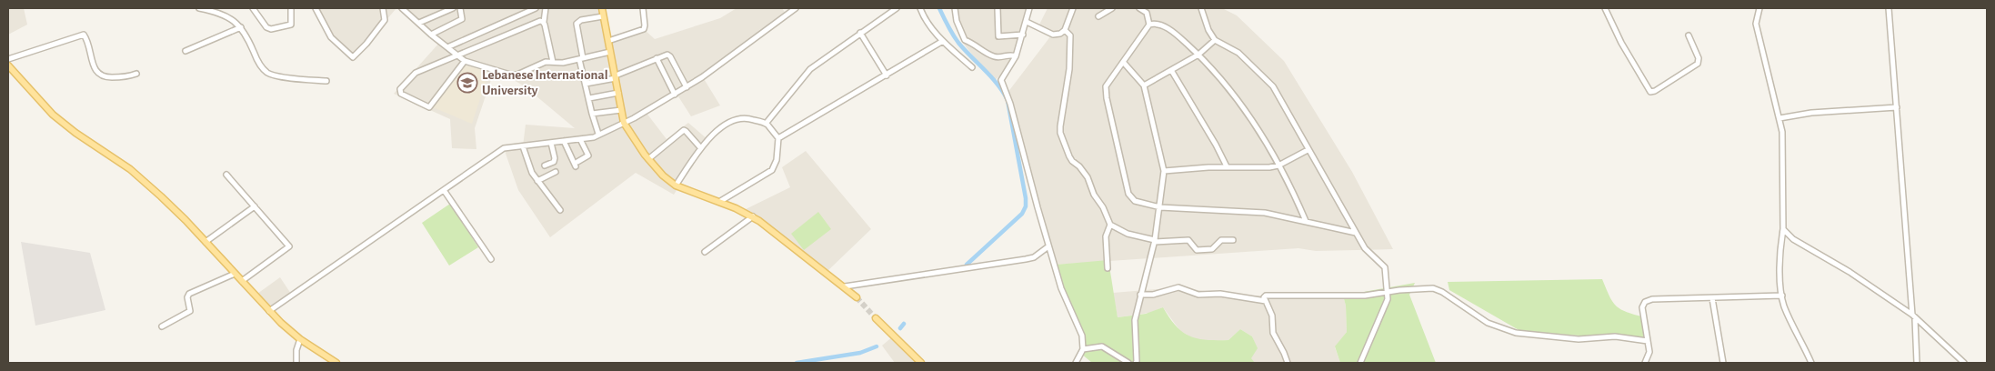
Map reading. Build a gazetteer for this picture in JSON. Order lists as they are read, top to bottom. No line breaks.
{"places":{"school or university":["Lebanese International University"]}}
